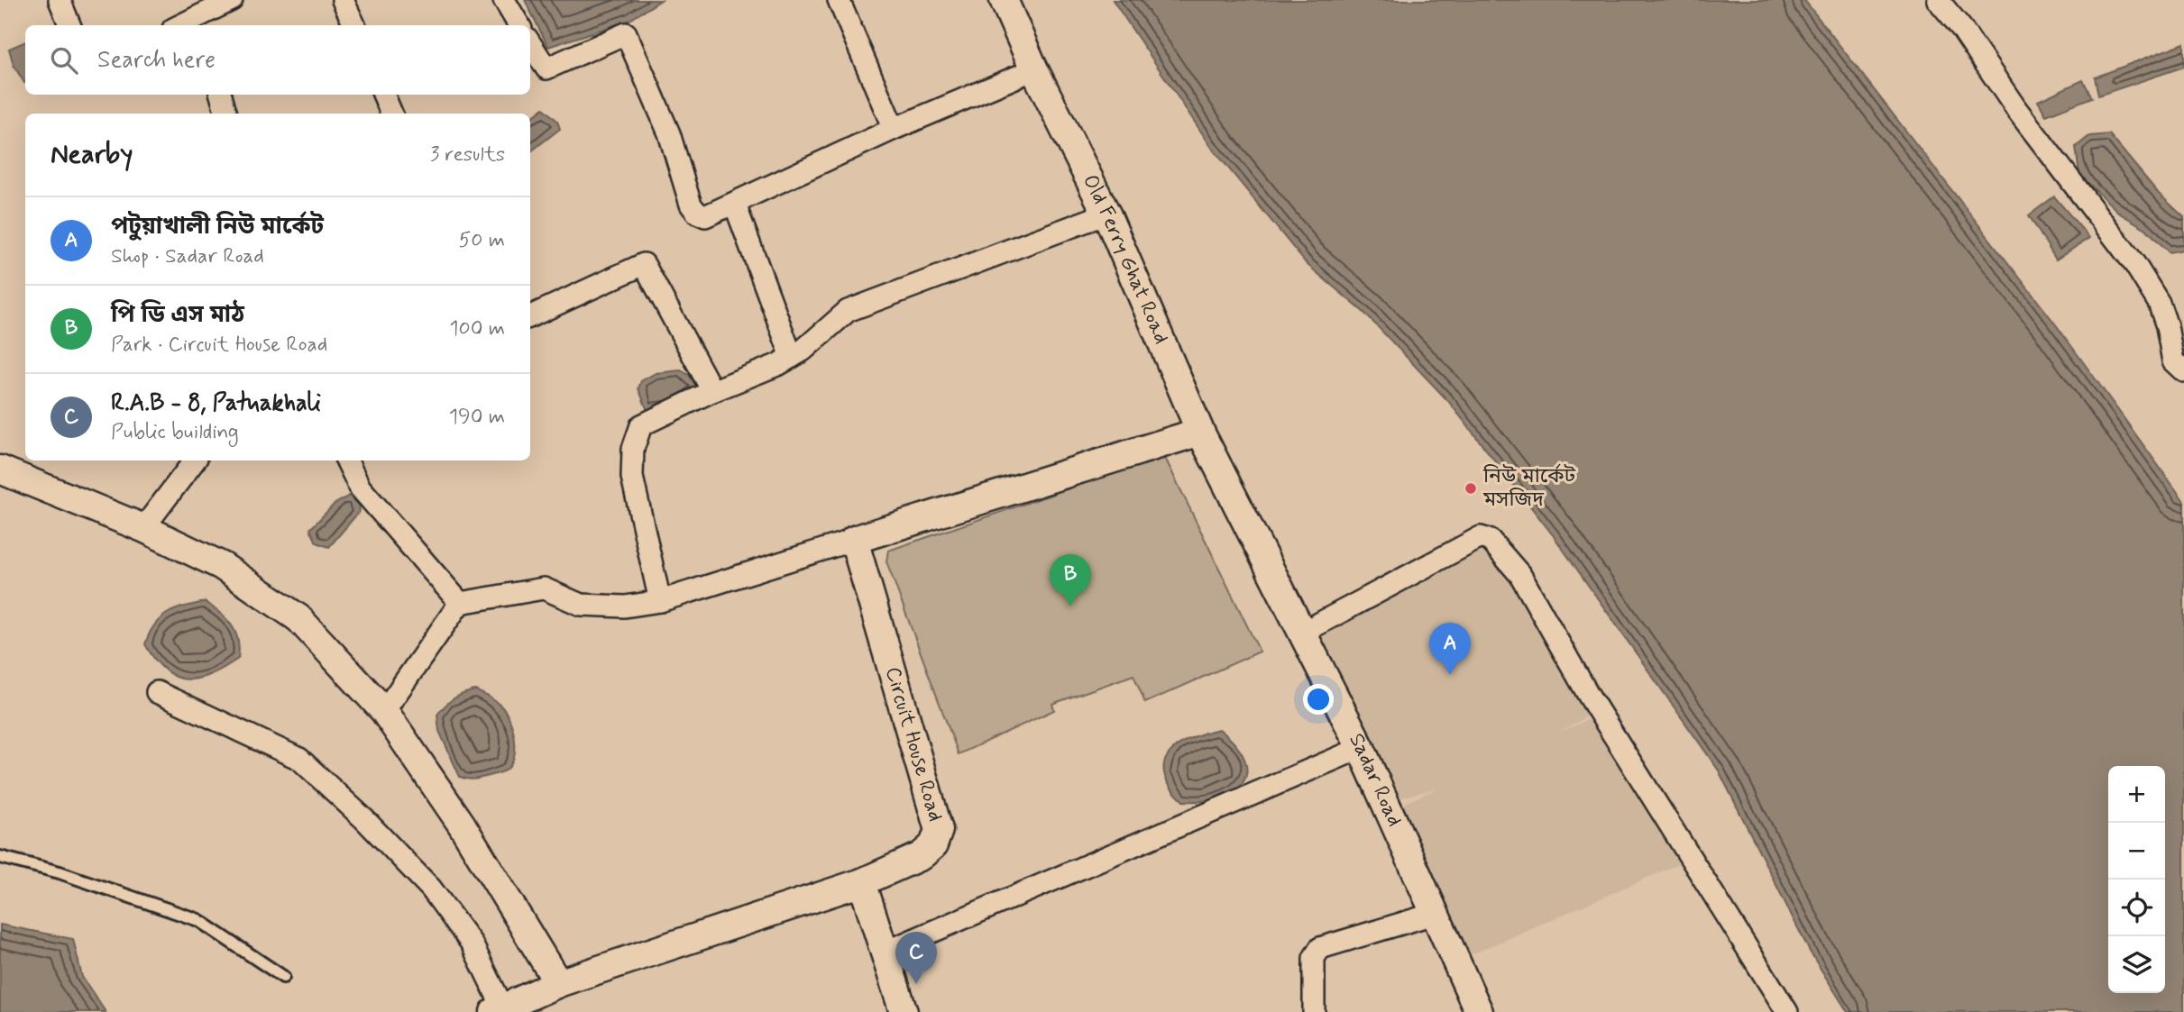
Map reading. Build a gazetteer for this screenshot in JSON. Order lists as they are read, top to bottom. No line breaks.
{"streets":{"street":["Old Ferry Ghat Road","Circuit House Road","Sadar Road"]},"crossings":[["Old Ferry Ghat Road","Sadar Road"]],"places":["নিউ মার্কেট মসজিদ"],"page":{"search":"Search here","heading":["Nearby","3 results"],"list":[{"mark":"A","name":"পটুয়াখালী নিউ মার্কেট","note":"Shop · Sadar Road","value":"50 m"},{"mark":"B","name":"পি ডি এস মাঠ","note":"Park · Circuit House Road","value":"100 m"},{"mark":"C","name":"R.A.B - 8, Patuakhali","note":"Public building","value":"190 m"}],"pins":["B","A","C"],"map_buttons":["+","−"]}}
